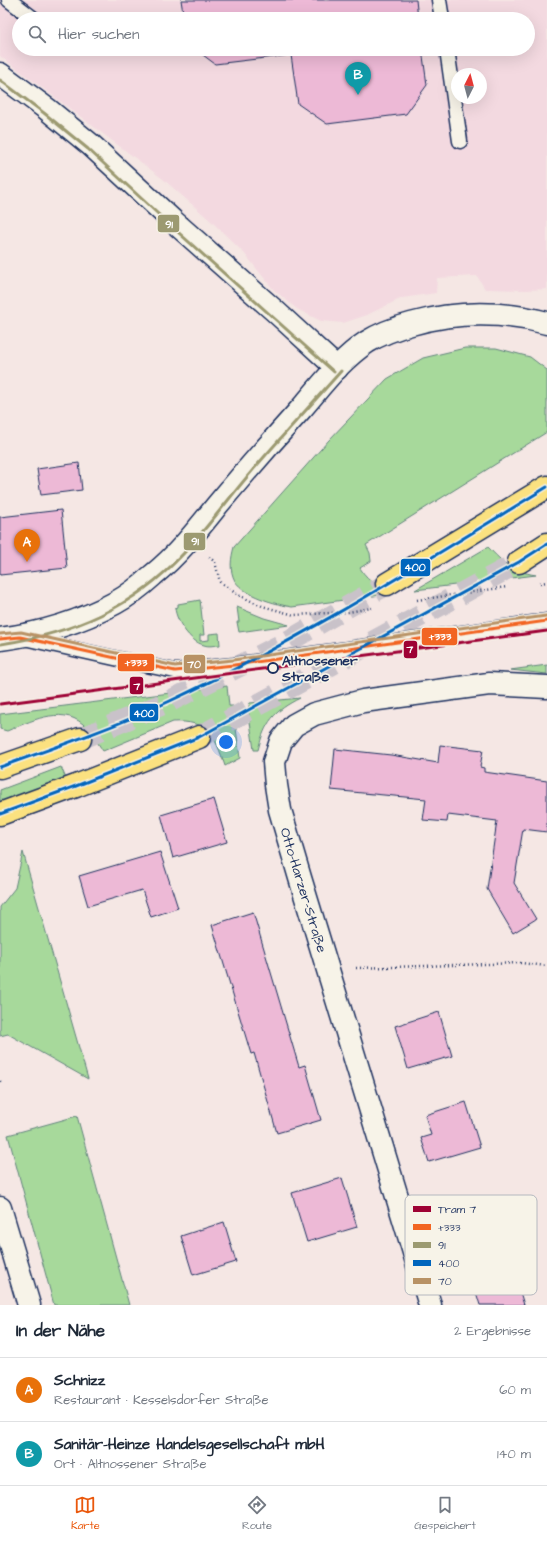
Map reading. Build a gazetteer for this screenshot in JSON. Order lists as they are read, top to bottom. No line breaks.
{"streets":{"street":["Otto-Harzer-Straße"]},"places":["Altnossener Straße"],"lines":["transit line 91","transit line 400","transit line 70","transit line +333","tram line 7"],"legend":["Tram 7","+333","91","400","70"],"north":"top","page":{"search":"Hier suchen","pins":["B","A"],"heading":["In der Nähe","2 Ergebnisse"],"list":[{"mark":"A","name":"Schnizz","note":"Restaurant · Kesselsdorfer Straße","value":"60 m"},{"mark":"B","name":"Sanitär-Heinze Handelsgesellschaft mbH","note":"Ort · Altnossener Straße","value":"140 m"}],"nav":["Karte","Route","Gespeichert"]}}
